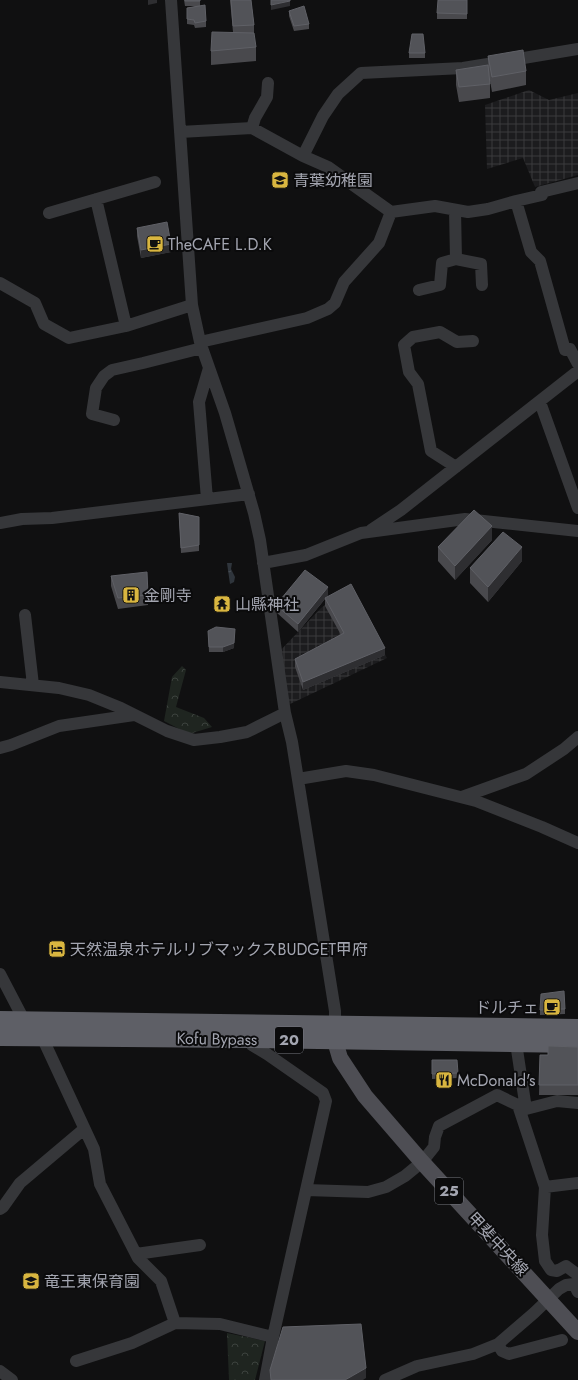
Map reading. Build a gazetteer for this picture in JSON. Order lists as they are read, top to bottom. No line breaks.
{"streets":{"highway":["Kofu Bypass","20"],"main road":["25","甲斐中央線"]},"crossings":[["Kofu Bypass","甲斐中央線"]],"places":{"school or university":["青葉幼稚園","竜王東保育園"],"cafe":["TheCAFE L.D.K","ドルチェ"],"building":["金剛寺"],"temple":["山縣神社"],"hotel":["天然温泉ホテルリブマックスBUDGET甲府"],"restaurant":["McDonald's"]}}
